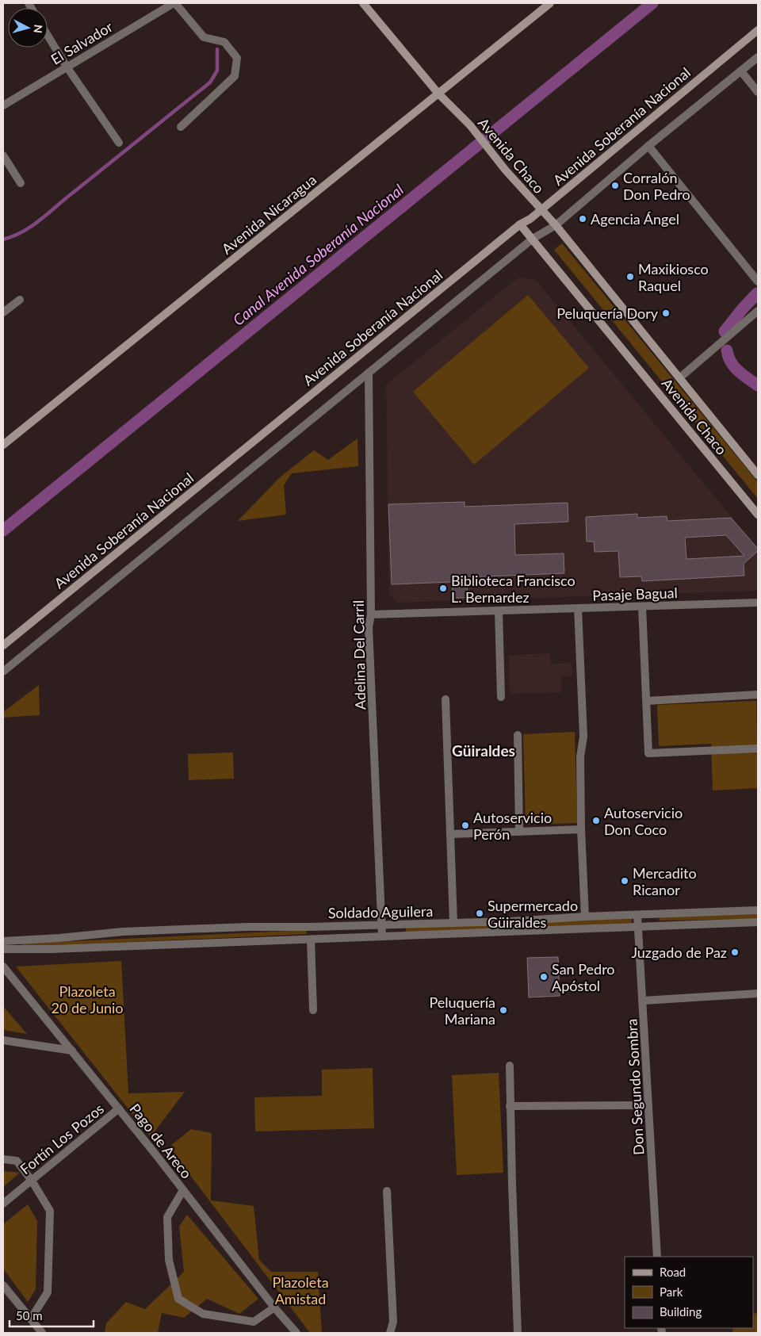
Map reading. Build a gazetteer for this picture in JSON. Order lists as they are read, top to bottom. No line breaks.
{"streets":{"main road":["Avenida Soberanía Nacional","Avenida Chaco","Avenida Nicaragua"],"street":["El Salvador","Pasaje Bagual","Adelina Del Carril","Soldado Aguilera","Don Segundo Sombra","Fortín Los Pozos","Pago de Areco"]},"crossings":[["Avenida Soberanía Nacional","Avenida Chaco"],["Avenida Chaco","Avenida Nicaragua"],["Pasaje Bagual","Adelina Del Carril"],["Adelina Del Carril","Soldado Aguilera"],["Soldado Aguilera","Don Segundo Sombra"],["Fortín Los Pozos","Pago de Areco"]],"districts":["Güiraldes"],"water":["Canal Avenida Soberanía Nacional"],"parks":["Plazoleta 20 de Junio","Plazoleta Amistad"],"places":["Corralón Don Pedro","Agencia Ángel","Maxikiosco Raquel","Peluquería Dory","Biblioteca Francisco L. Bernardez","Autoservicio Don Coco","Autoservicio Perón","Mercadito Ricanor","Supermercado Güiraldes","Juzgado de Paz","San Pedro Apóstol","Peluquería Mariana"],"legend":["Road","Park","Building"],"scale_bar":"50 m","north":"right"}
